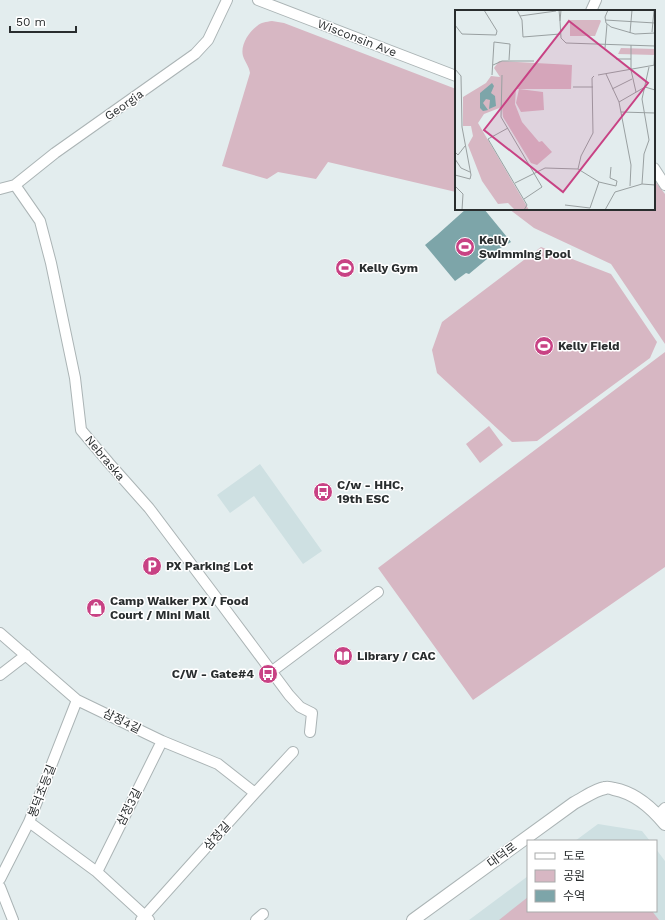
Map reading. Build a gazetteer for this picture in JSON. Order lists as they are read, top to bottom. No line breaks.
{"streets":{"main road":["대덕로"],"street":["Wisconsin Ave","Georgia","Nebraska","삼정4길","봉덕초등길","삼정3길","삼정길"]},"crossings":[["Georgia","Nebraska"],["삼정4길","봉덕초등길"],["삼정4길","삼정3길"],["삼정4길","삼정길"]],"places":{"sports":["Kelly Swimming Pool","Kelly Gym","Kelly Field"],"bus stop":["C/w - HHC, 19th ESC","C/W - Gate#4"],"parking":["PX Parking Lot"],"shop":["Camp Walker PX / Food Court / Mini Mall"],"library":["Library / CAC"]},"legend":["도로","공원","수역"],"scale_bar":"50 m"}
